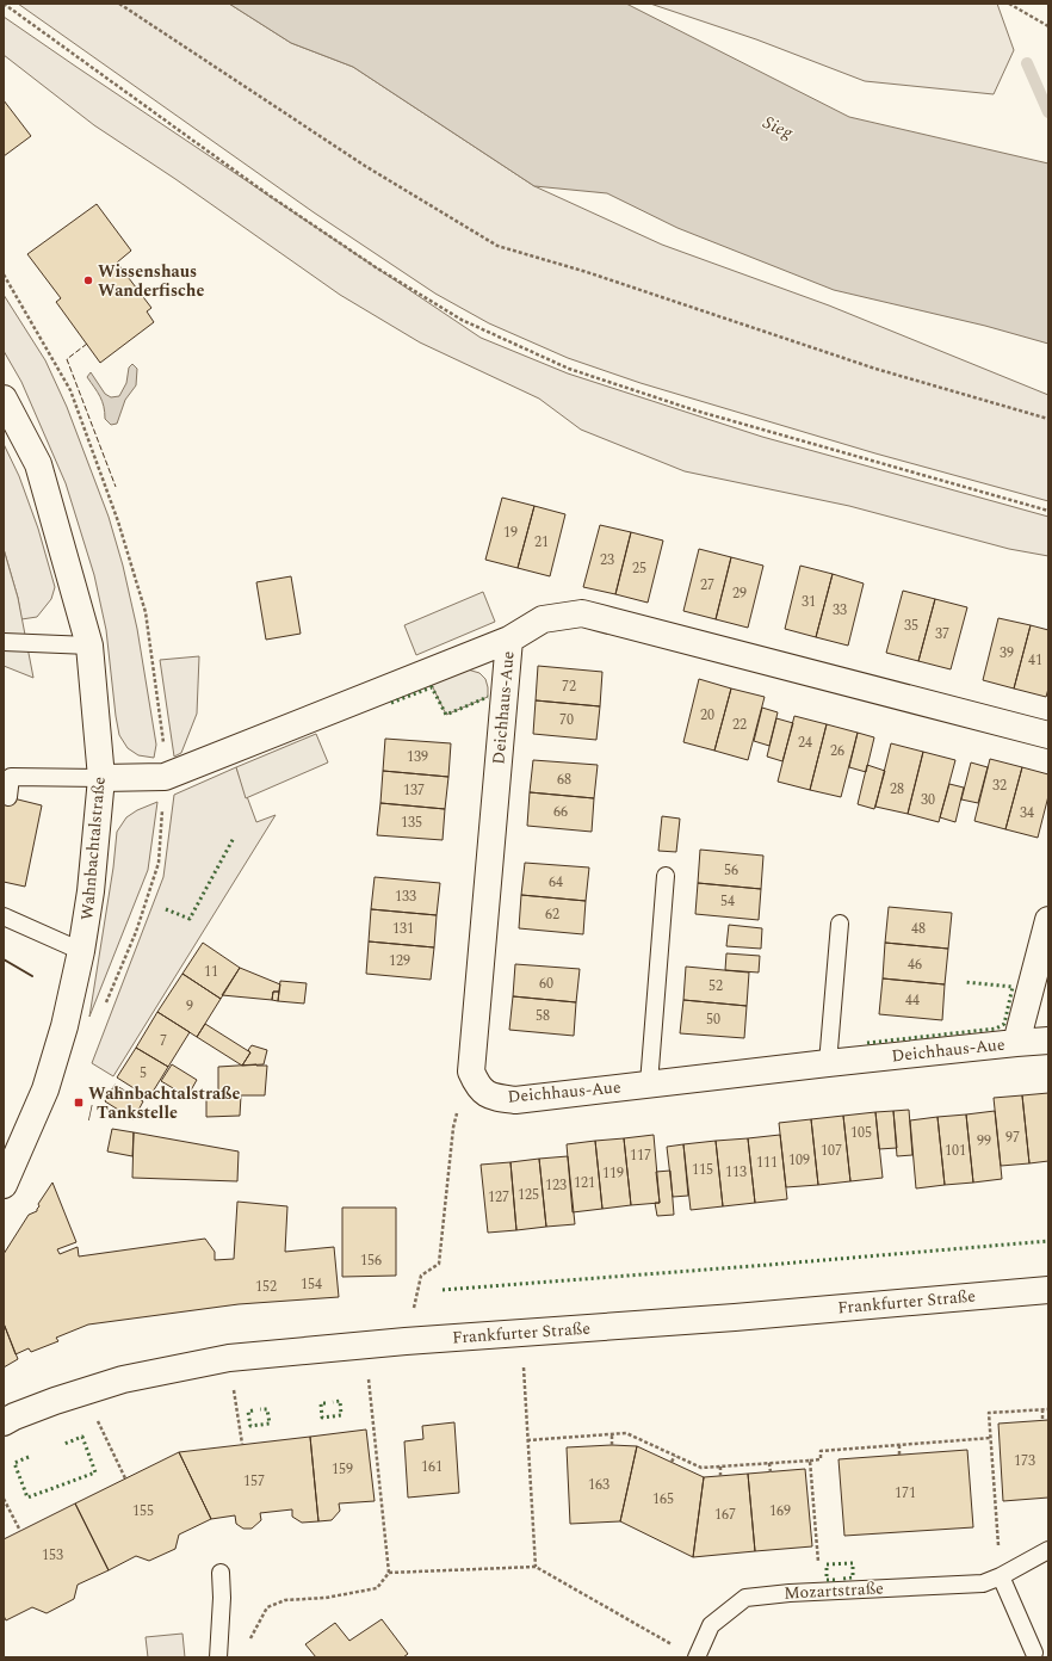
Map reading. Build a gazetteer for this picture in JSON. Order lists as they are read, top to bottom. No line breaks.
{"streets":{"street":["Deichhaus-Aue","Wahnbachtalstraße","Frankfurter Straße"],"lane":["Mozartstraße"]},"crossings":[["Deichhaus-Aue","Wahnbachtalstraße"]],"water":["Sieg"],"places":{"other":["Wissenshaus Wanderfische"],"transit":["Wahnbachtalstraße / Tankstelle"]},"house_numbers":["19","21","23","25","27","29","31","33","35","37","39","41","72","20","70","22","24","26","139","68","32","28","137","30","66","34","135","56","64","133","54","62","131","48","129","46","11","60","52","44","9","58","50","7","5","105","97","99","107","101","117","109","111","115","113","119","121","123","125","127","156","154","152","173","161","159","157","163","171","165","155","169","167","153"]}
